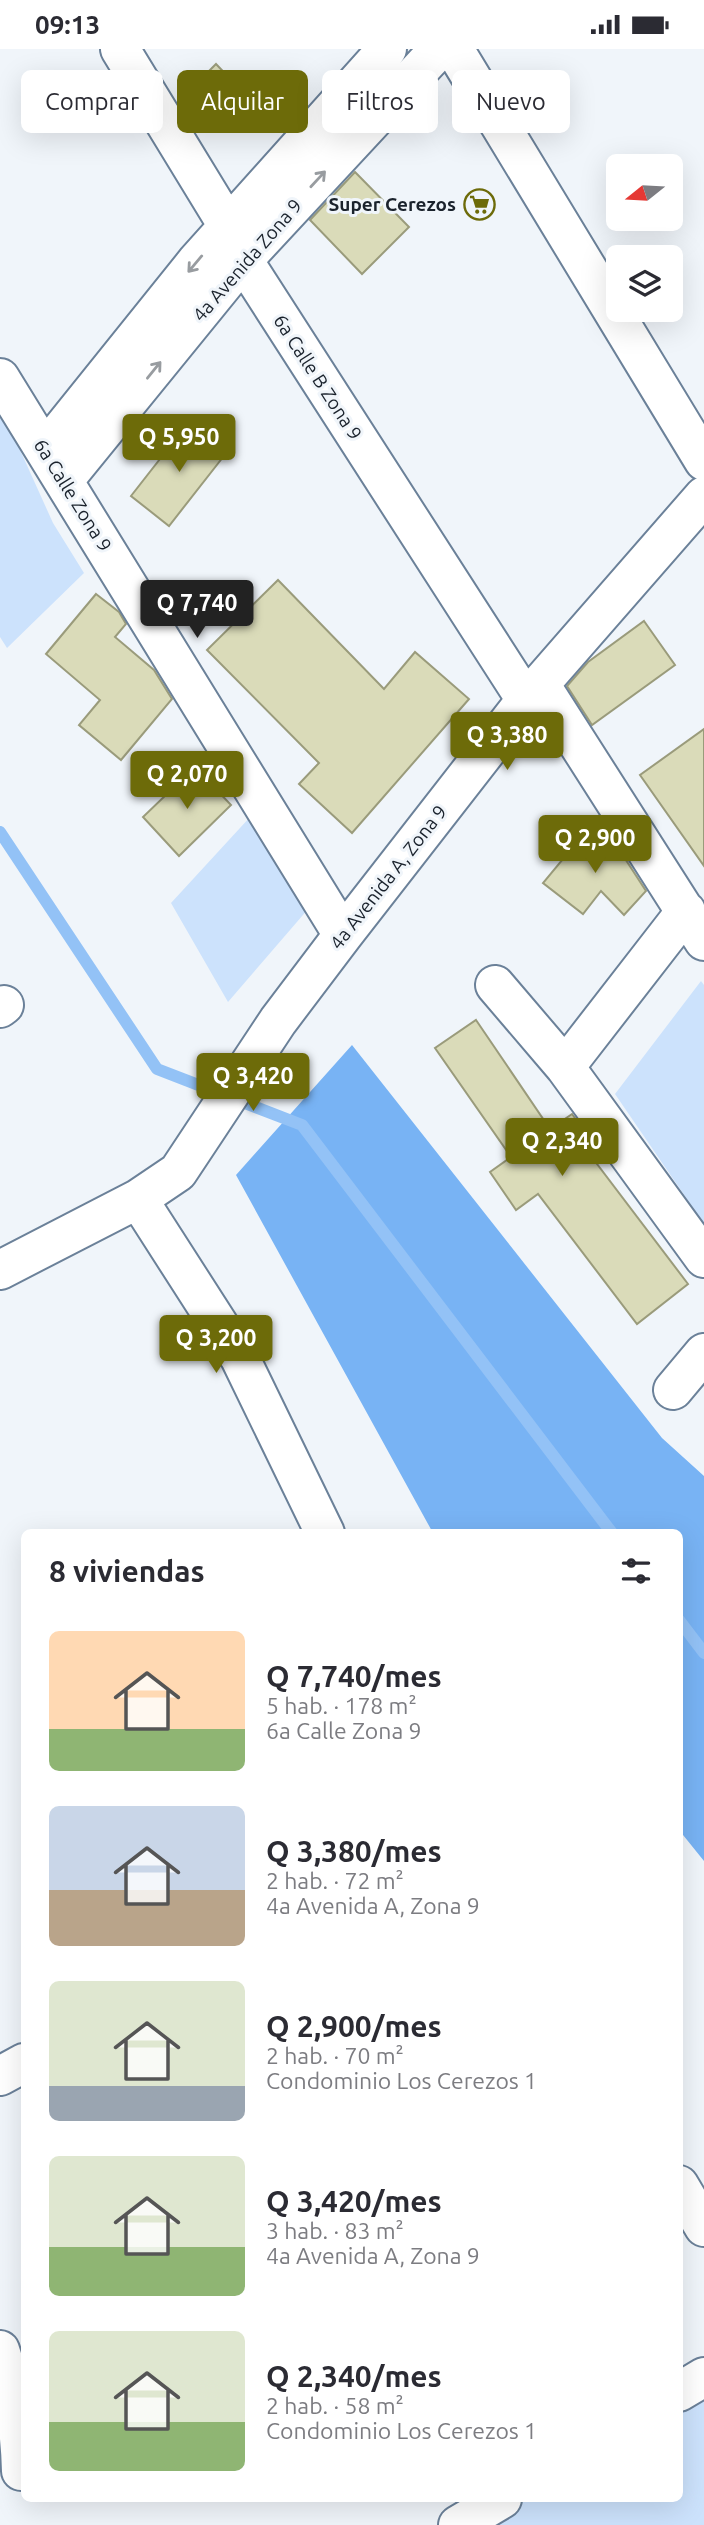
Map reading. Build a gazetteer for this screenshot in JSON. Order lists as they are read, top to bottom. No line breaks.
{"streets":{"street":["4a Avenida Zona 9","6a Calle B Zona 9","6a Calle Zona 9","4a Avenida A, Zona 9"]},"crossings":[["4a Avenida Zona 9","6a Calle B Zona 9"],["4a Avenida Zona 9","6a Calle Zona 9"],["6a Calle B Zona 9","4a Avenida A, Zona 9"],["6a Calle Zona 9","4a Avenida A, Zona 9"]],"places":{"supermarket":["Super Cerezos"]},"north":"left","page":{"status":"09:13","chip":["Comprar","Alquilar","Filtros","Nuevo"],"price":["Q 5,950","Q 7,740","Q 3,380","Q 2,070","Q 2,900","Q 3,420","Q 2,340","Q 3,200"],"heading":"8 viviendas","list":[{"name":"Q 7,740/mes","note":"5 hab. · 178 m² · 6a Calle Zona 9"},{"name":"Q 3,380/mes","note":"2 hab. · 72 m² · 4a Avenida A, Zona 9"},{"name":"Q 2,900/mes","note":"2 hab. · 70 m² · Condominio Los Cerezos 1"},{"name":"Q 3,420/mes","note":"3 hab. · 83 m² · 4a Avenida A, Zona 9"},{"name":"Q 2,340/mes","note":"2 hab. · 58 m² · Condominio Los Cerezos 1"}]}}
